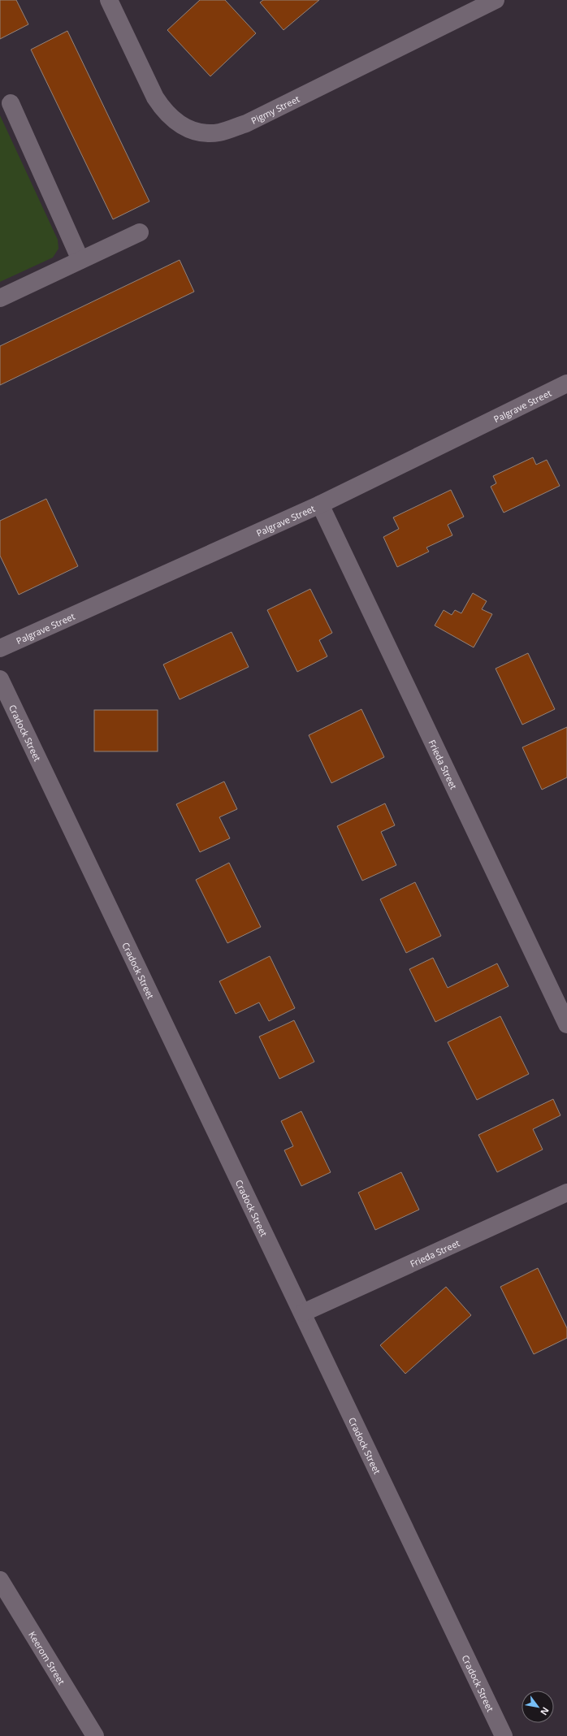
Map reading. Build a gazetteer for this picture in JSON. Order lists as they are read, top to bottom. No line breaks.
{"streets":{"street":["Pigmy Street","Palgrave Street","Cradock Street","Frieda Street","Keerom Street"]},"crossings":[["Palgrave Street","Frieda Street"],["Cradock Street","Frieda Street"]],"north":"bottom right"}
